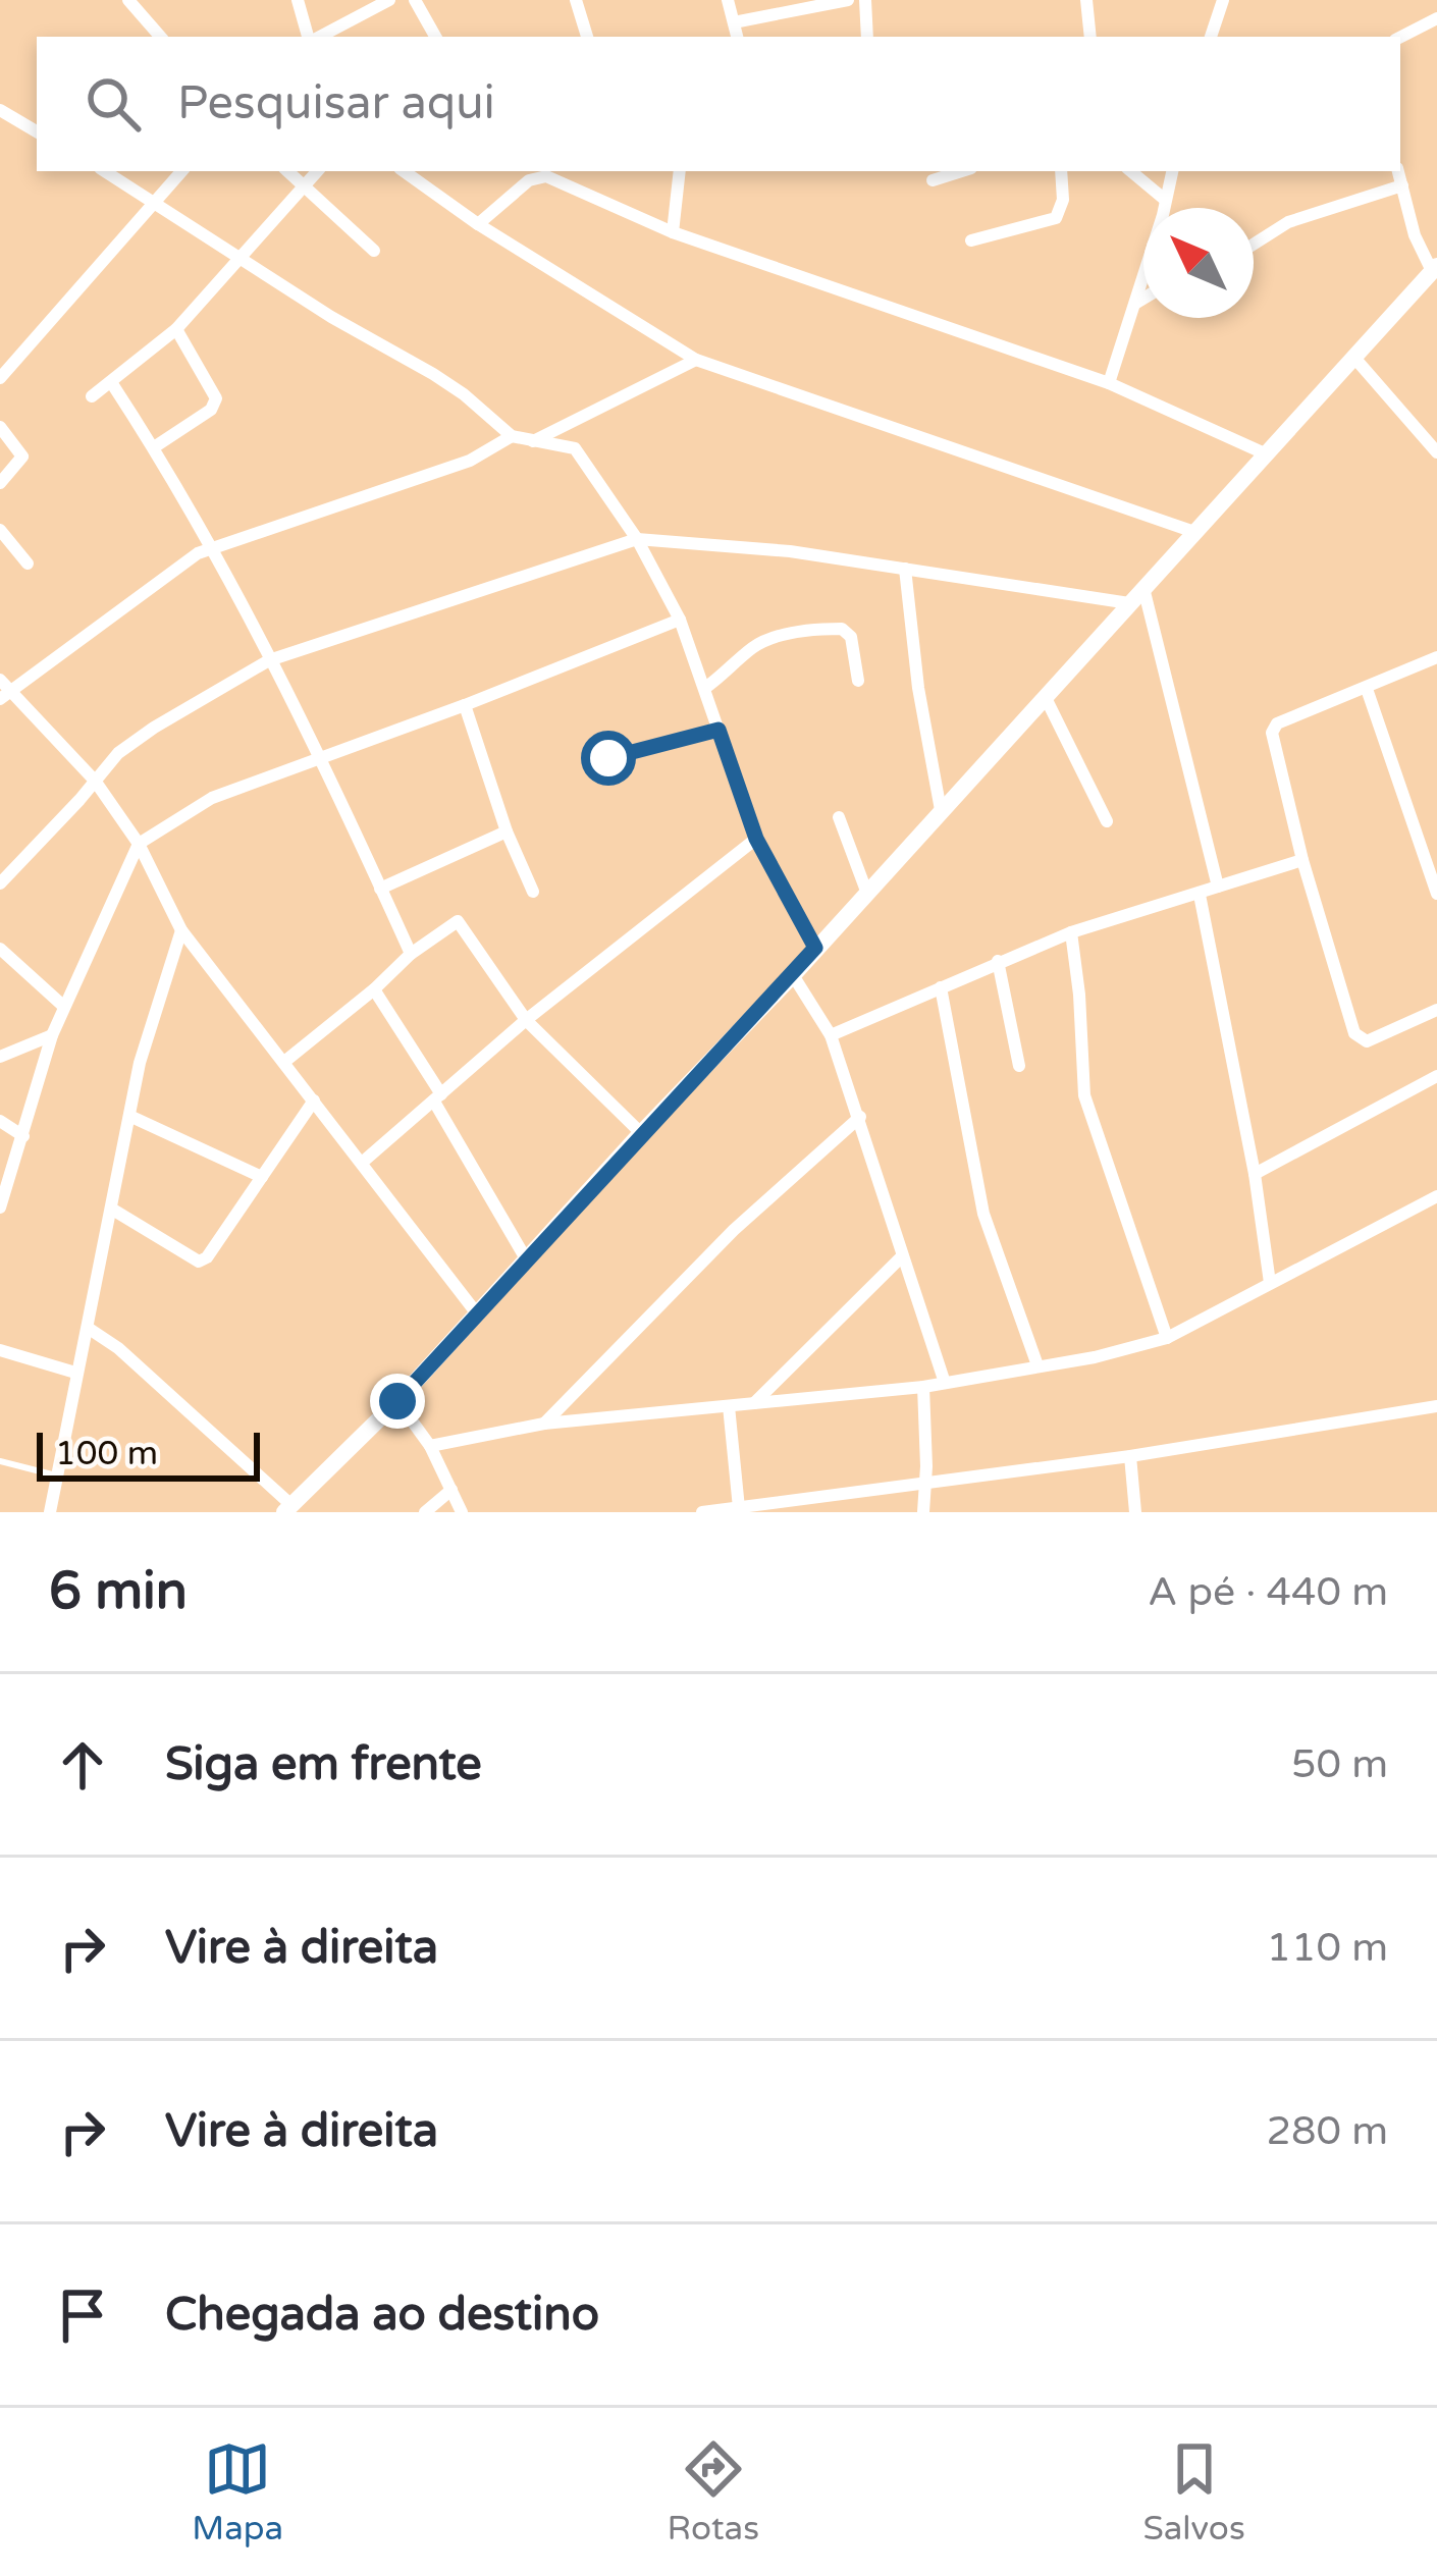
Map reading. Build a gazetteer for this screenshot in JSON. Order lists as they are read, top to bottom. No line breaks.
{"scale_bar":"100 m","north":"top left","page":{"search":"Pesquisar aqui","scale":"100 m","heading":["6 min","A pé · 440 m"],"list":[["Siga em frente","50 m"],["Vire à direita","110 m"],["Vire à direita","280 m"],"Chegada ao destino"],"nav":["Mapa","Rotas","Salvos"]}}
